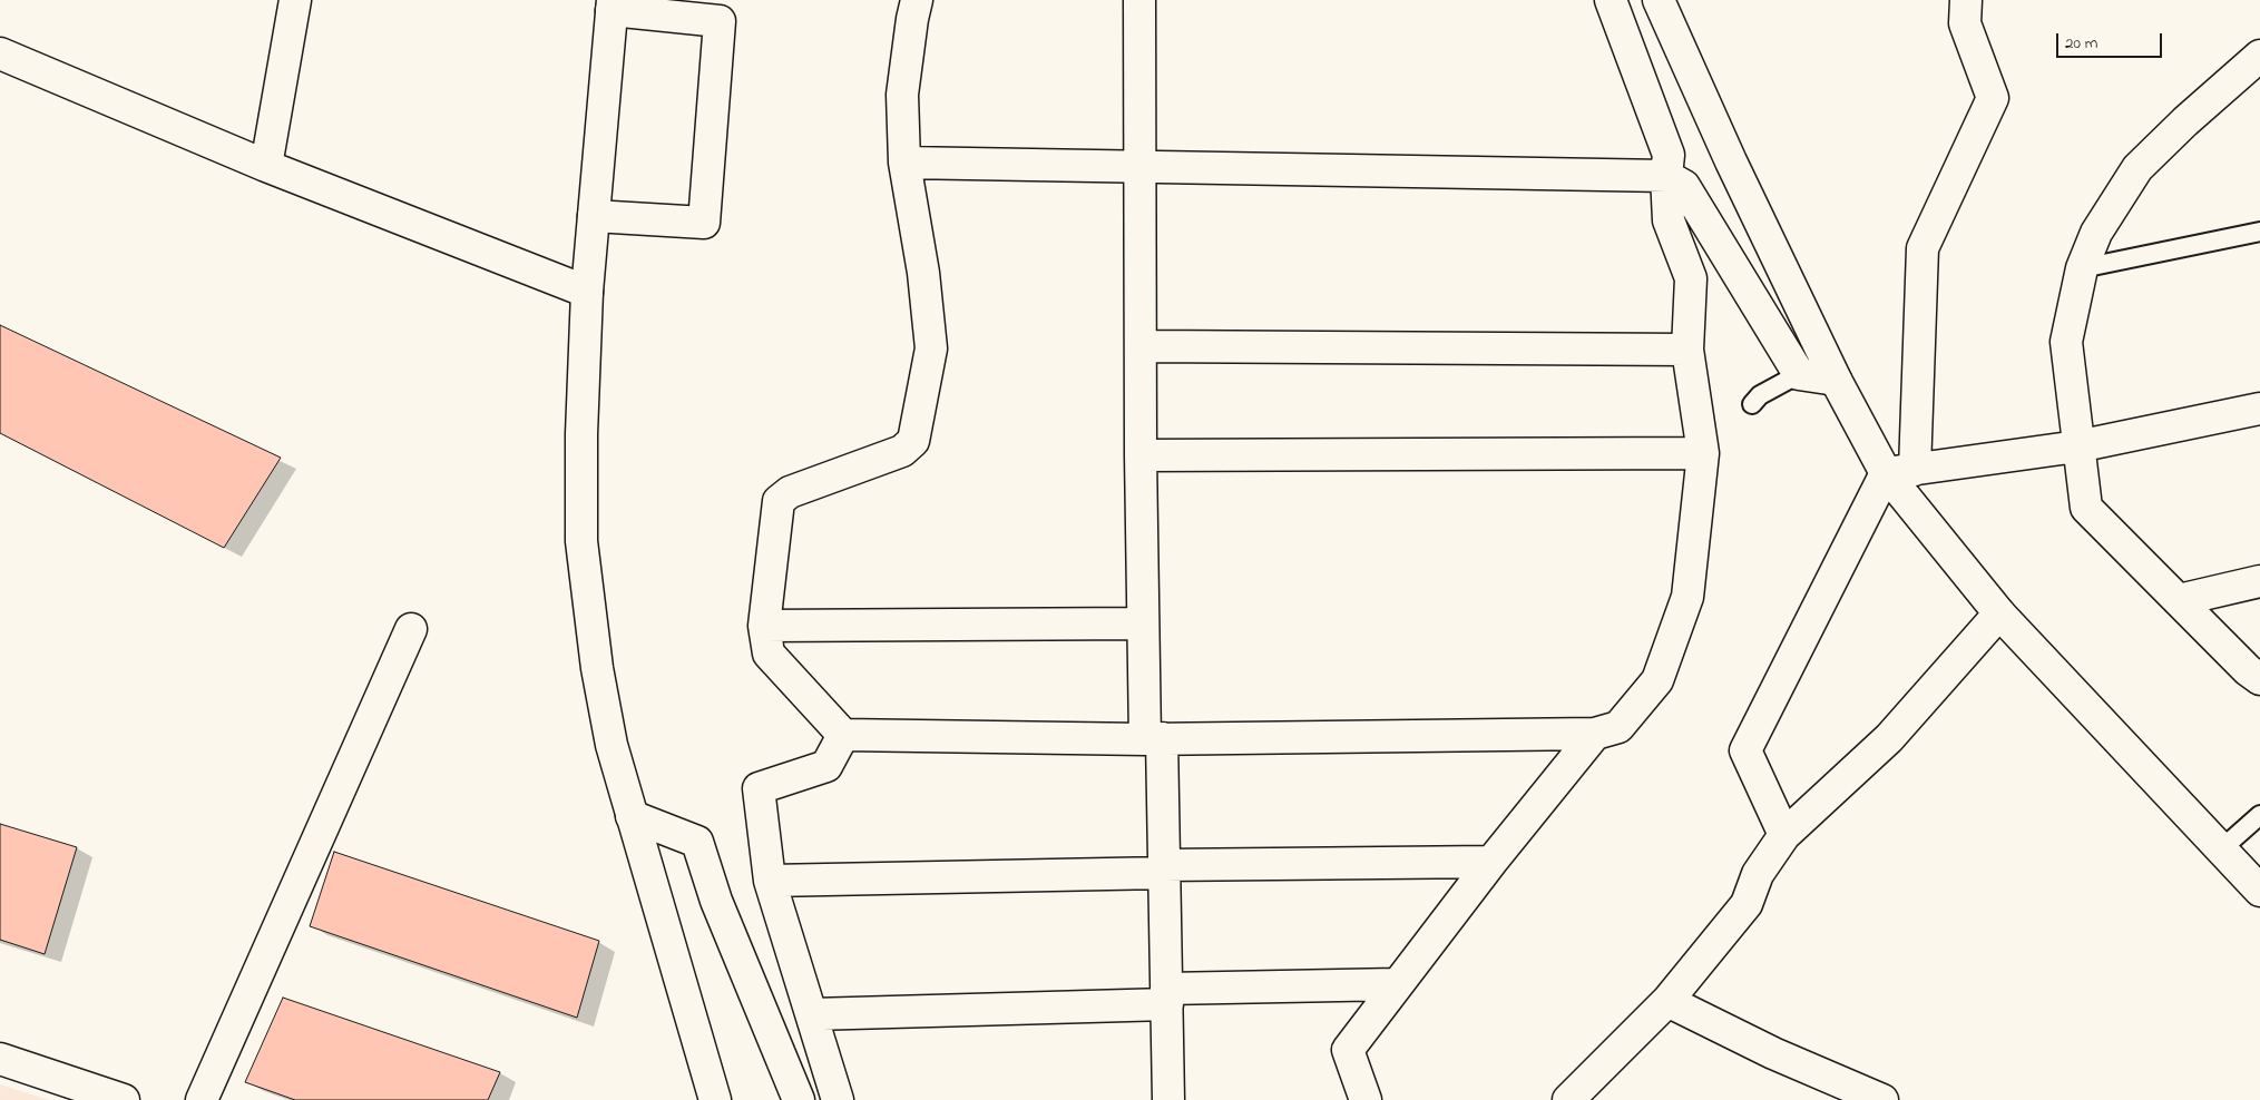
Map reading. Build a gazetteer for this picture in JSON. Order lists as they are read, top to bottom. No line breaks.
{"scale_bar":"20 m"}
